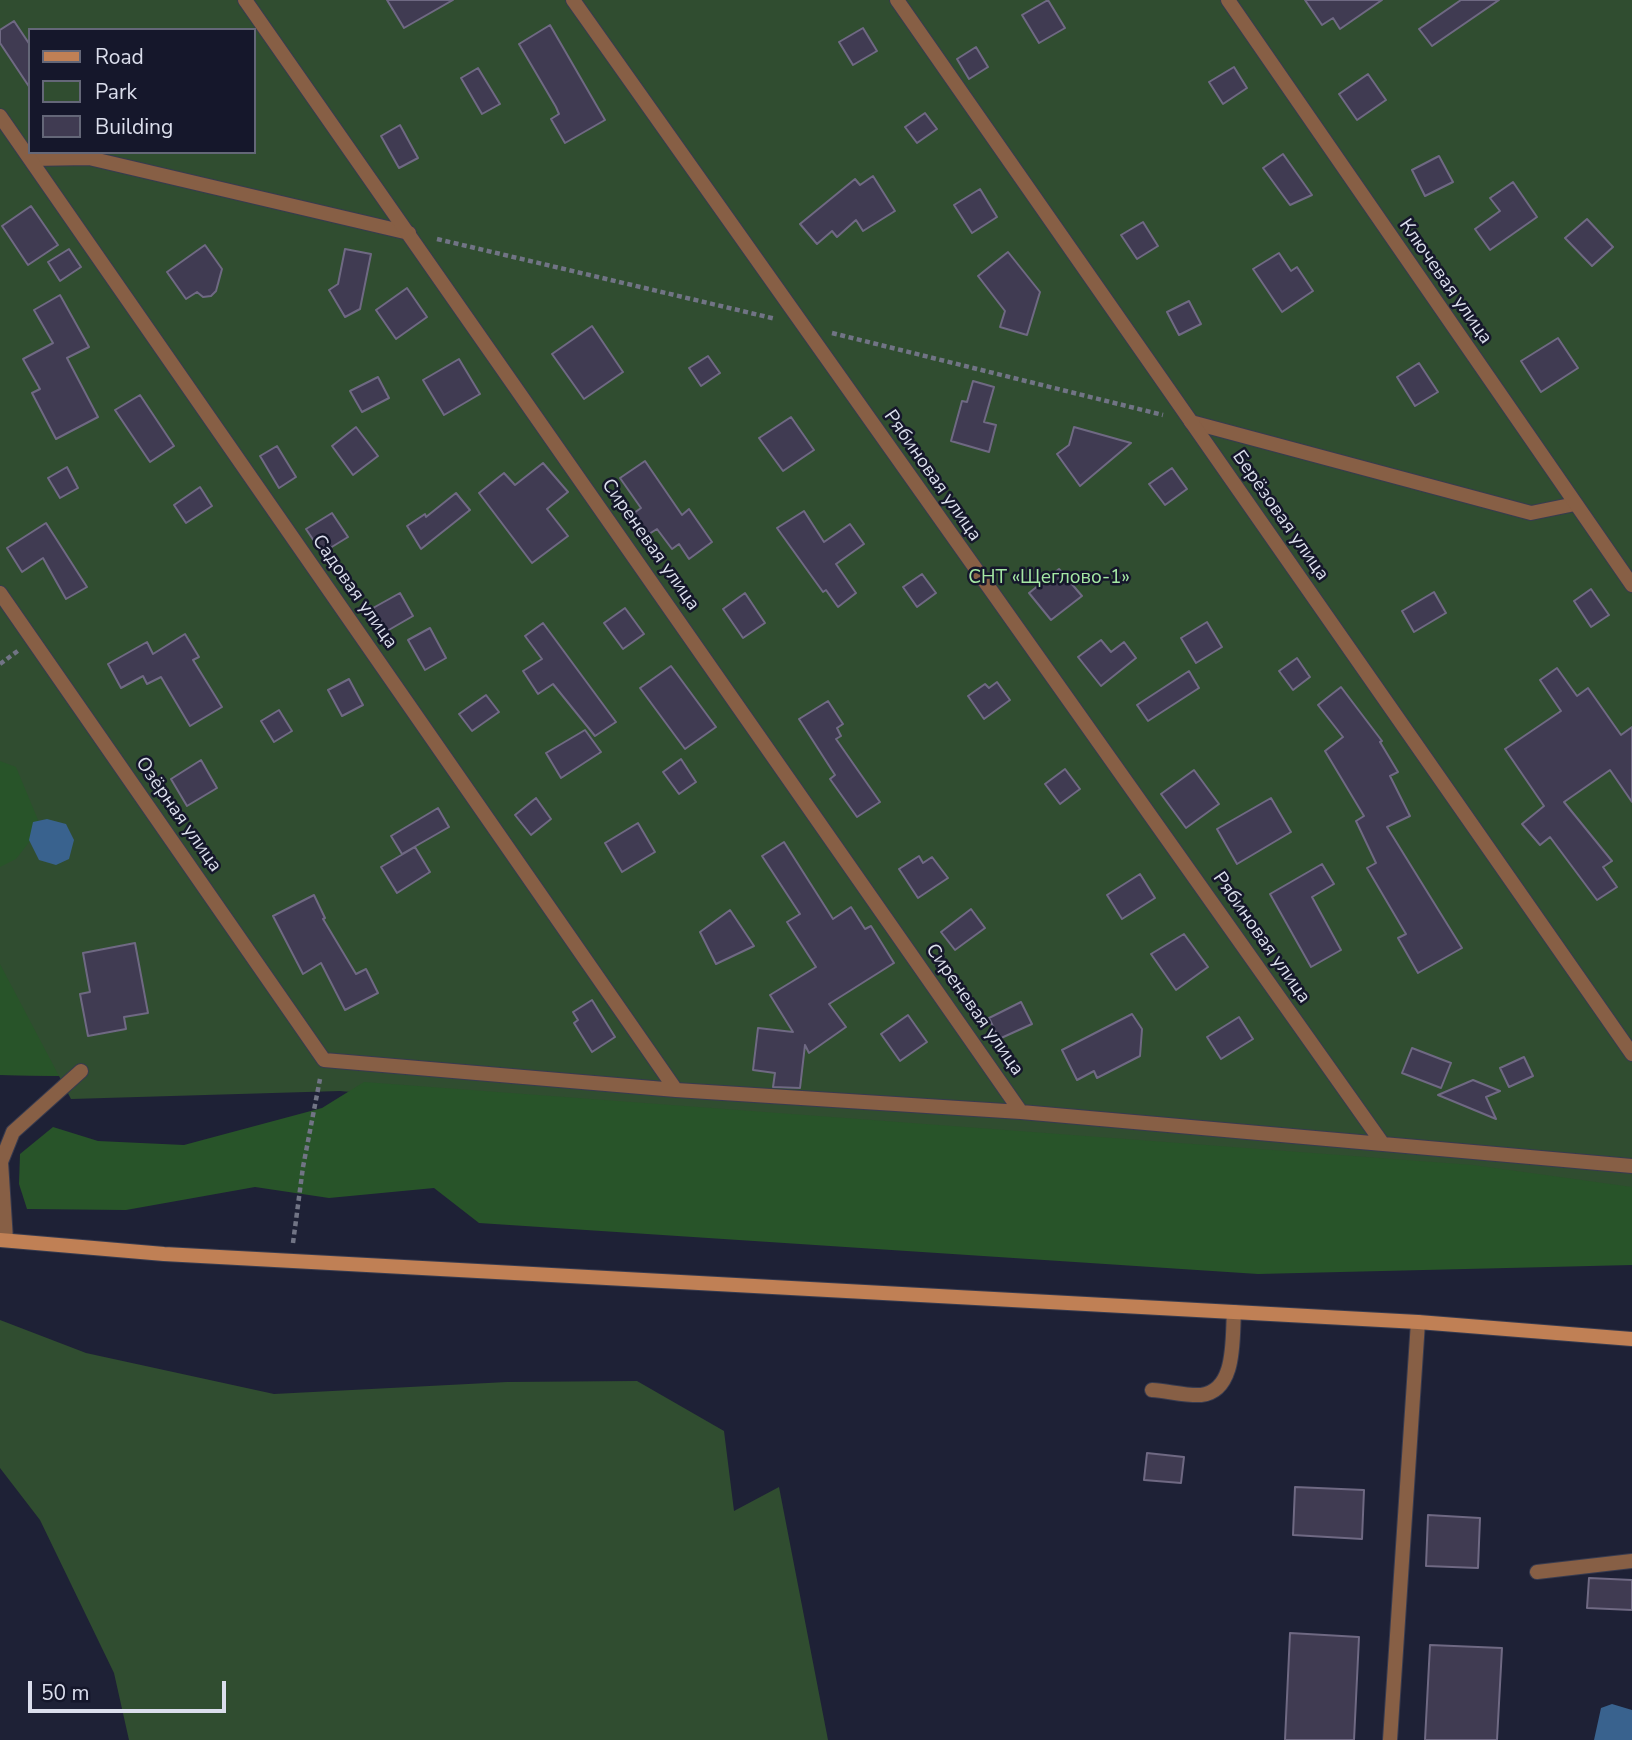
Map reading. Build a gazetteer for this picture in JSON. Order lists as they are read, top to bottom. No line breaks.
{"streets":{"street":["Ключевая улица","Рябиновая улица","Берёзовая улица","Сиреневая улица","Садовая улица","Озёрная улица"]},"parks":["СНТ «Щеглово-1»"],"legend":["Road","Park","Building"],"scale_bar":"50 m"}
